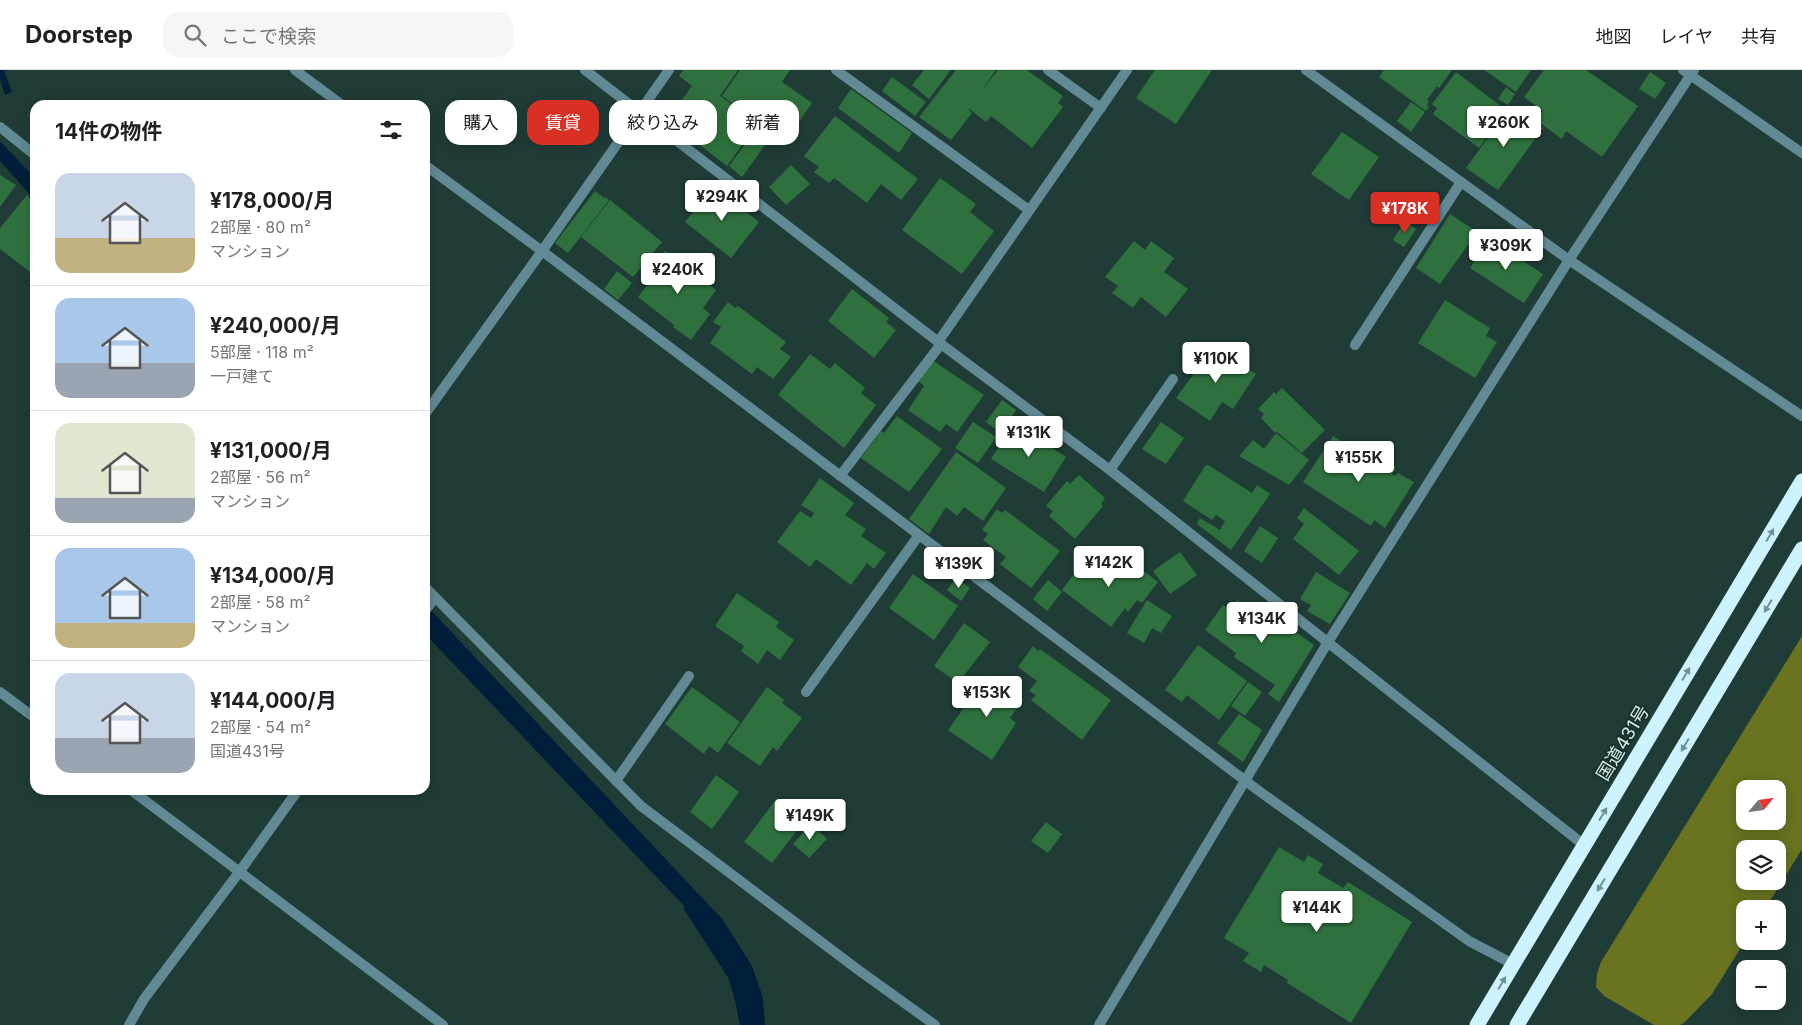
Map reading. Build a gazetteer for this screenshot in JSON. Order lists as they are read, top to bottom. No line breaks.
{"streets":{"highway":["国道431号"]},"north":"top right","page":{"header":"Doorstep","search":"ここで検索","nav":["地図","レイヤ","共有"],"chip":["購入","賃貸","絞り込み","新着"],"heading":"14件の物件","price":["¥260K","¥294K","¥178K","¥309K","¥240K","¥110K","¥131K","¥155K","¥142K","¥139K","¥134K","¥153K","¥149K","¥144K"],"list":[{"name":"¥178,000/月","note":"2部屋 · 80 m² · マンション"},{"name":"¥240,000/月","note":"5部屋 · 118 m² · 一戸建て"},{"name":"¥131,000/月","note":"2部屋 · 56 m² · マンション"},{"name":"¥134,000/月","note":"2部屋 · 58 m² · マンション"},{"name":"¥144,000/月","note":"2部屋 · 54 m² · 国道431号"}],"map_buttons":["+","−"]}}
